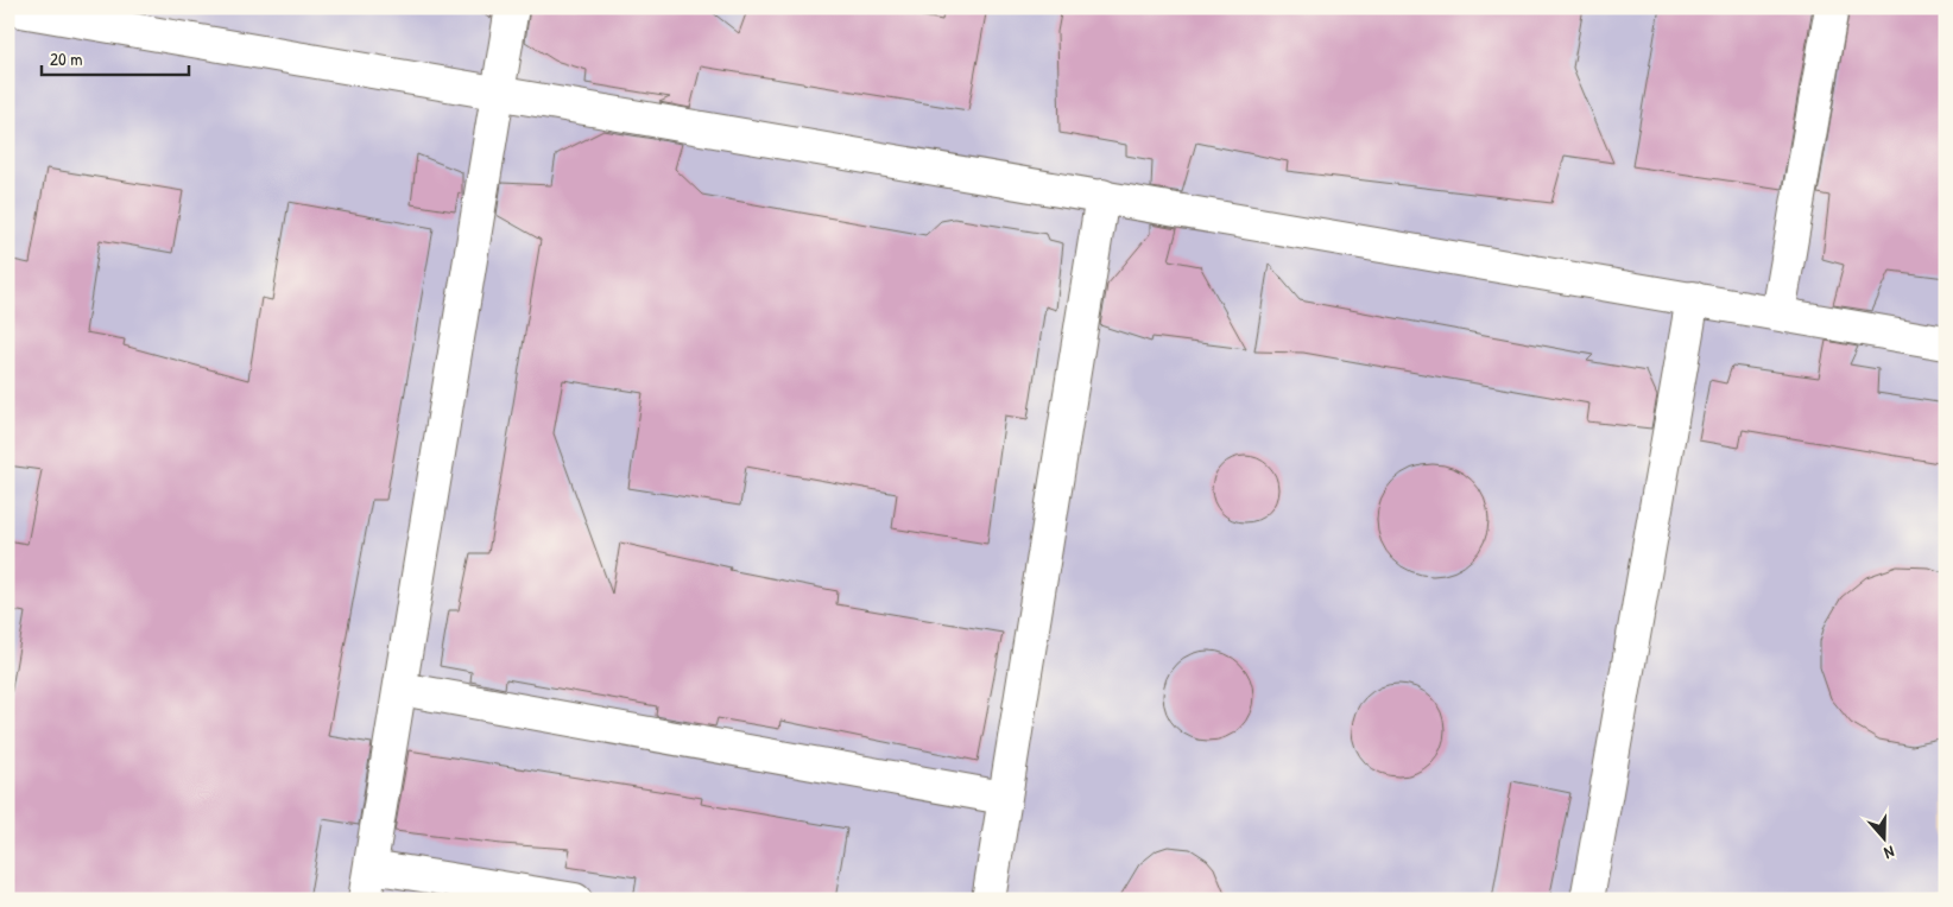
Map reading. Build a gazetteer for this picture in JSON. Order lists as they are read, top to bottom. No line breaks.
{"scale_bar":"20 m","north":"bottom"}
